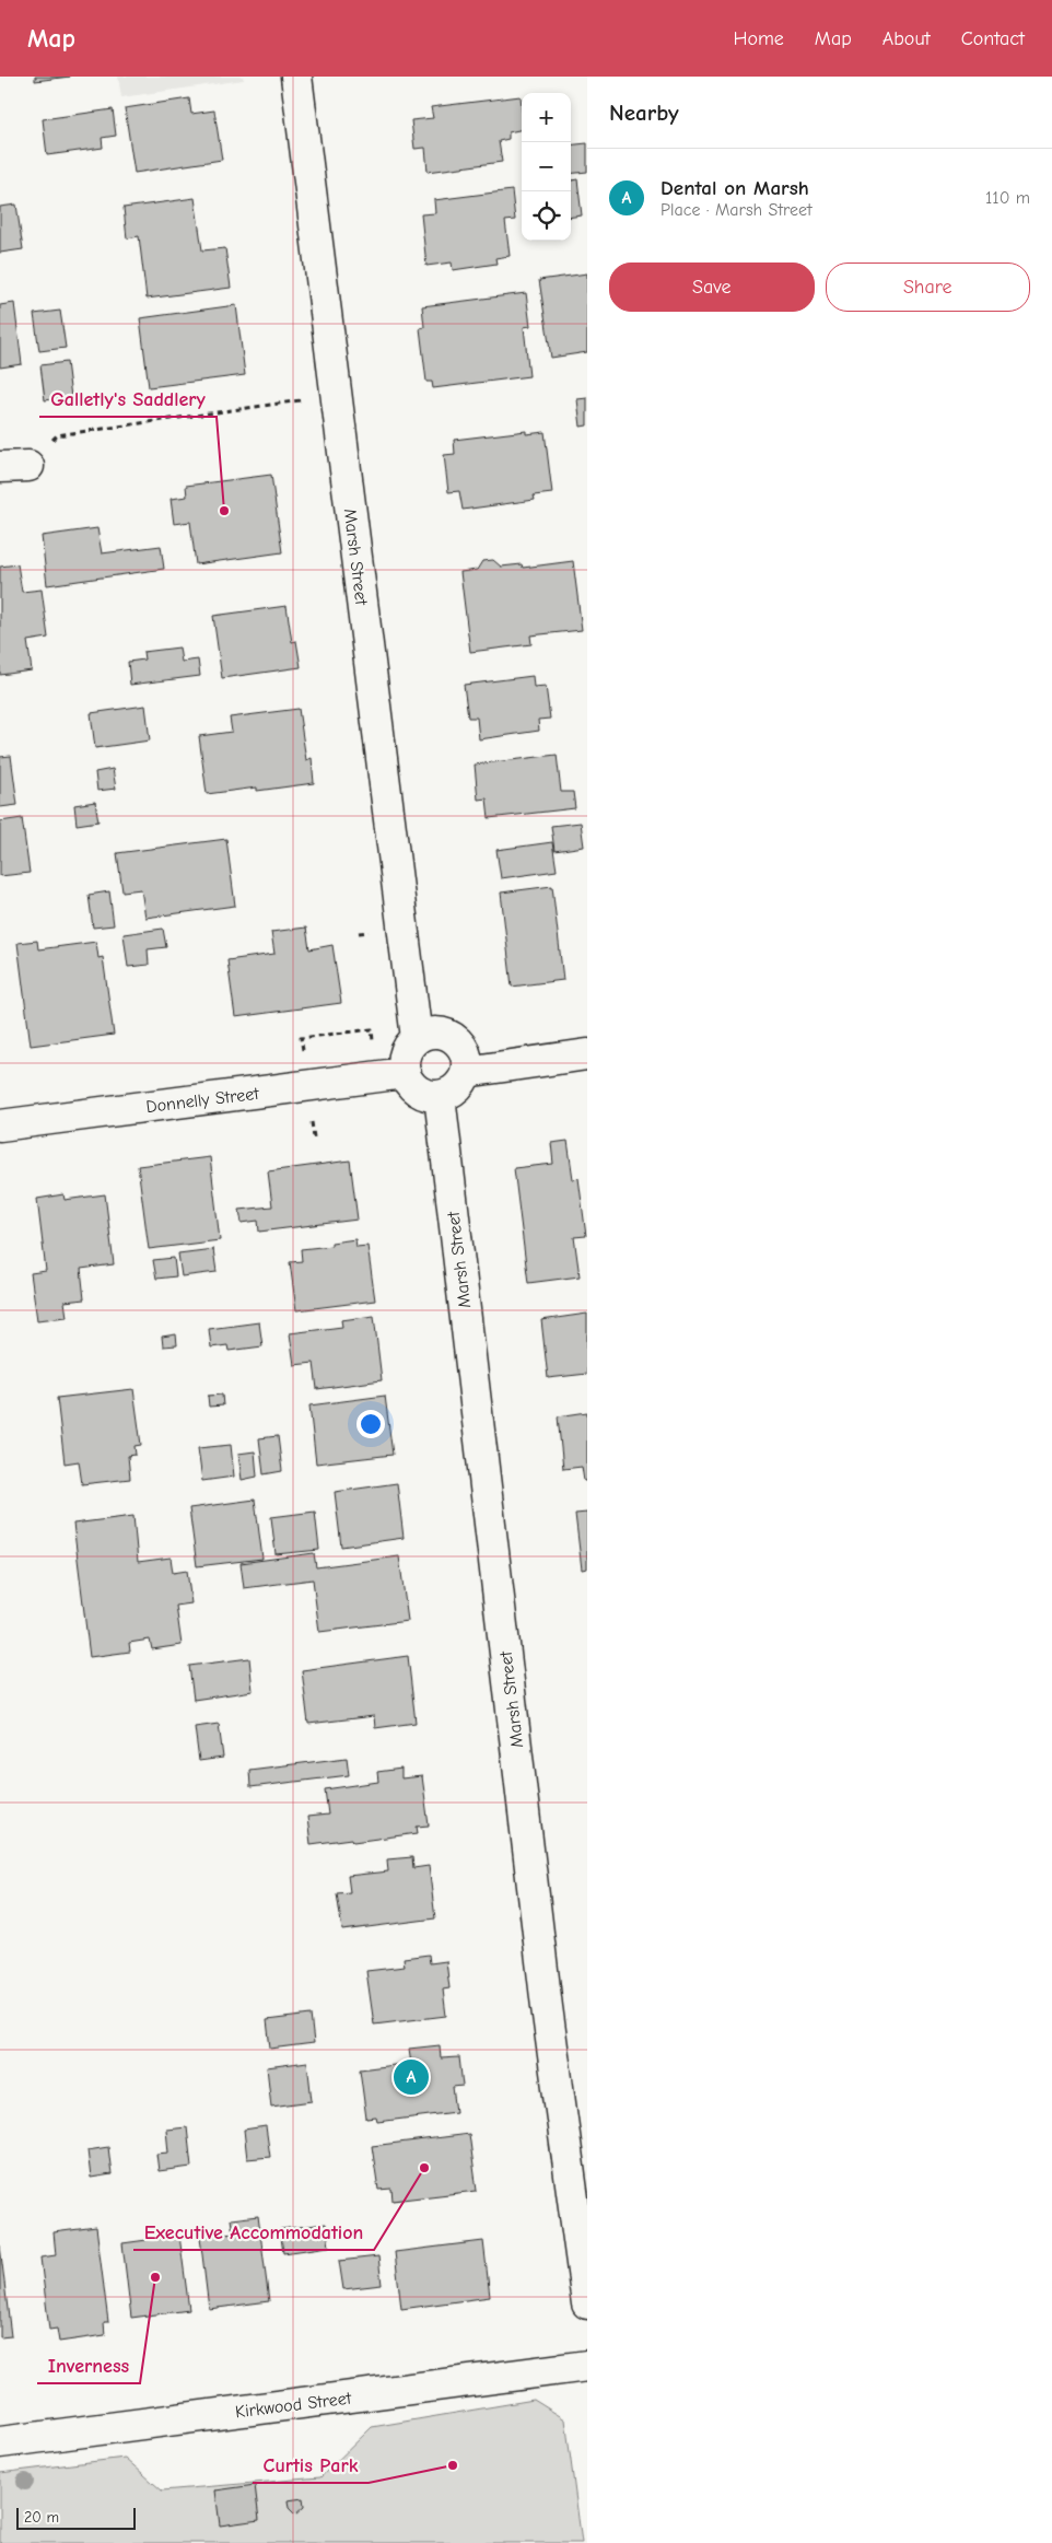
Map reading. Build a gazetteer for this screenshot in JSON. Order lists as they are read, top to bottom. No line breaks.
{"streets":{"main road":["Marsh Street","Donnelly Street","Kirkwood Street"]},"crossings":[["Marsh Street","Donnelly Street"]],"places":["Galletly's Saddlery","Executive Accommodation","Inverness","Curtis Park"],"scale_bar":"20 m","page":{"header":"Map","nav":["Home","Map","About","Contact"],"heading":"Nearby","map_buttons":["+","−"],"list":[{"mark":"A","name":"Dental on Marsh","note":"Place · Marsh Street","value":"110 m"}],"buttons":["Save","Share"],"pins":"A","scale":"20 m"}}
